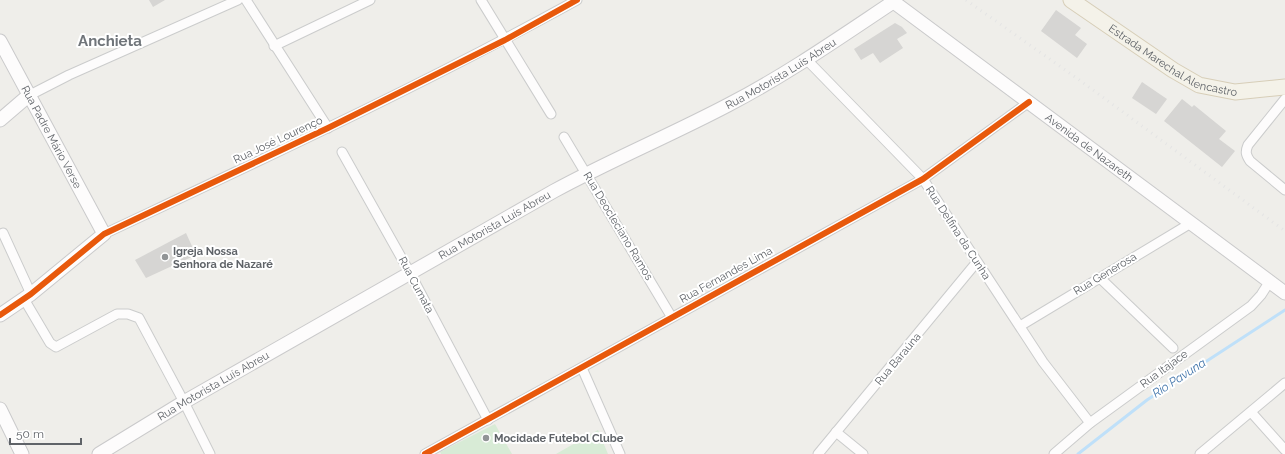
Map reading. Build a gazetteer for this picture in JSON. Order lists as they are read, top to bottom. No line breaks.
{"streets":{"main road":["Estrada Marechal Alencastro","Rua Motorista Luís Abreu","Rua Padre Mário Verse","Rua José Lourenço","Avenida de Nazareth"],"street":["Rua Deocleciano Ramos","Rua Delfina da Cunha","Rua Generosa","Rua Fernandes Lima","Rua Cumata","Rua Baraúna","Rua Itajace"]},"crossings":[["Rua Motorista Luís Abreu","Avenida de Nazareth"],["Rua Motorista Luís Abreu","Rua Deocleciano Ramos"],["Rua Motorista Luís Abreu","Rua Delfina da Cunha"],["Rua Motorista Luís Abreu","Rua Cumata"],["Rua Padre Mário Verse","Rua José Lourenço"],["Avenida de Nazareth","Rua Generosa"],["Avenida de Nazareth","Rua Fernandes Lima"],["Avenida de Nazareth","Rua Itajace"],["Rua Deocleciano Ramos","Rua Fernandes Lima"],["Rua Delfina da Cunha","Rua Generosa"],["Rua Delfina da Cunha","Rua Fernandes Lima"],["Rua Delfina da Cunha","Rua Baraúna"],["Rua Delfina da Cunha","Rua Itajace"],["Rua Fernandes Lima","Rua Cumata"]],"districts":["Anchieta"],"water":["Rio Pavuna"],"places":["Igreja Nossa Senhora de Nazaré","Mocidade Futebol Clube"],"scale_bar":"50 m"}
